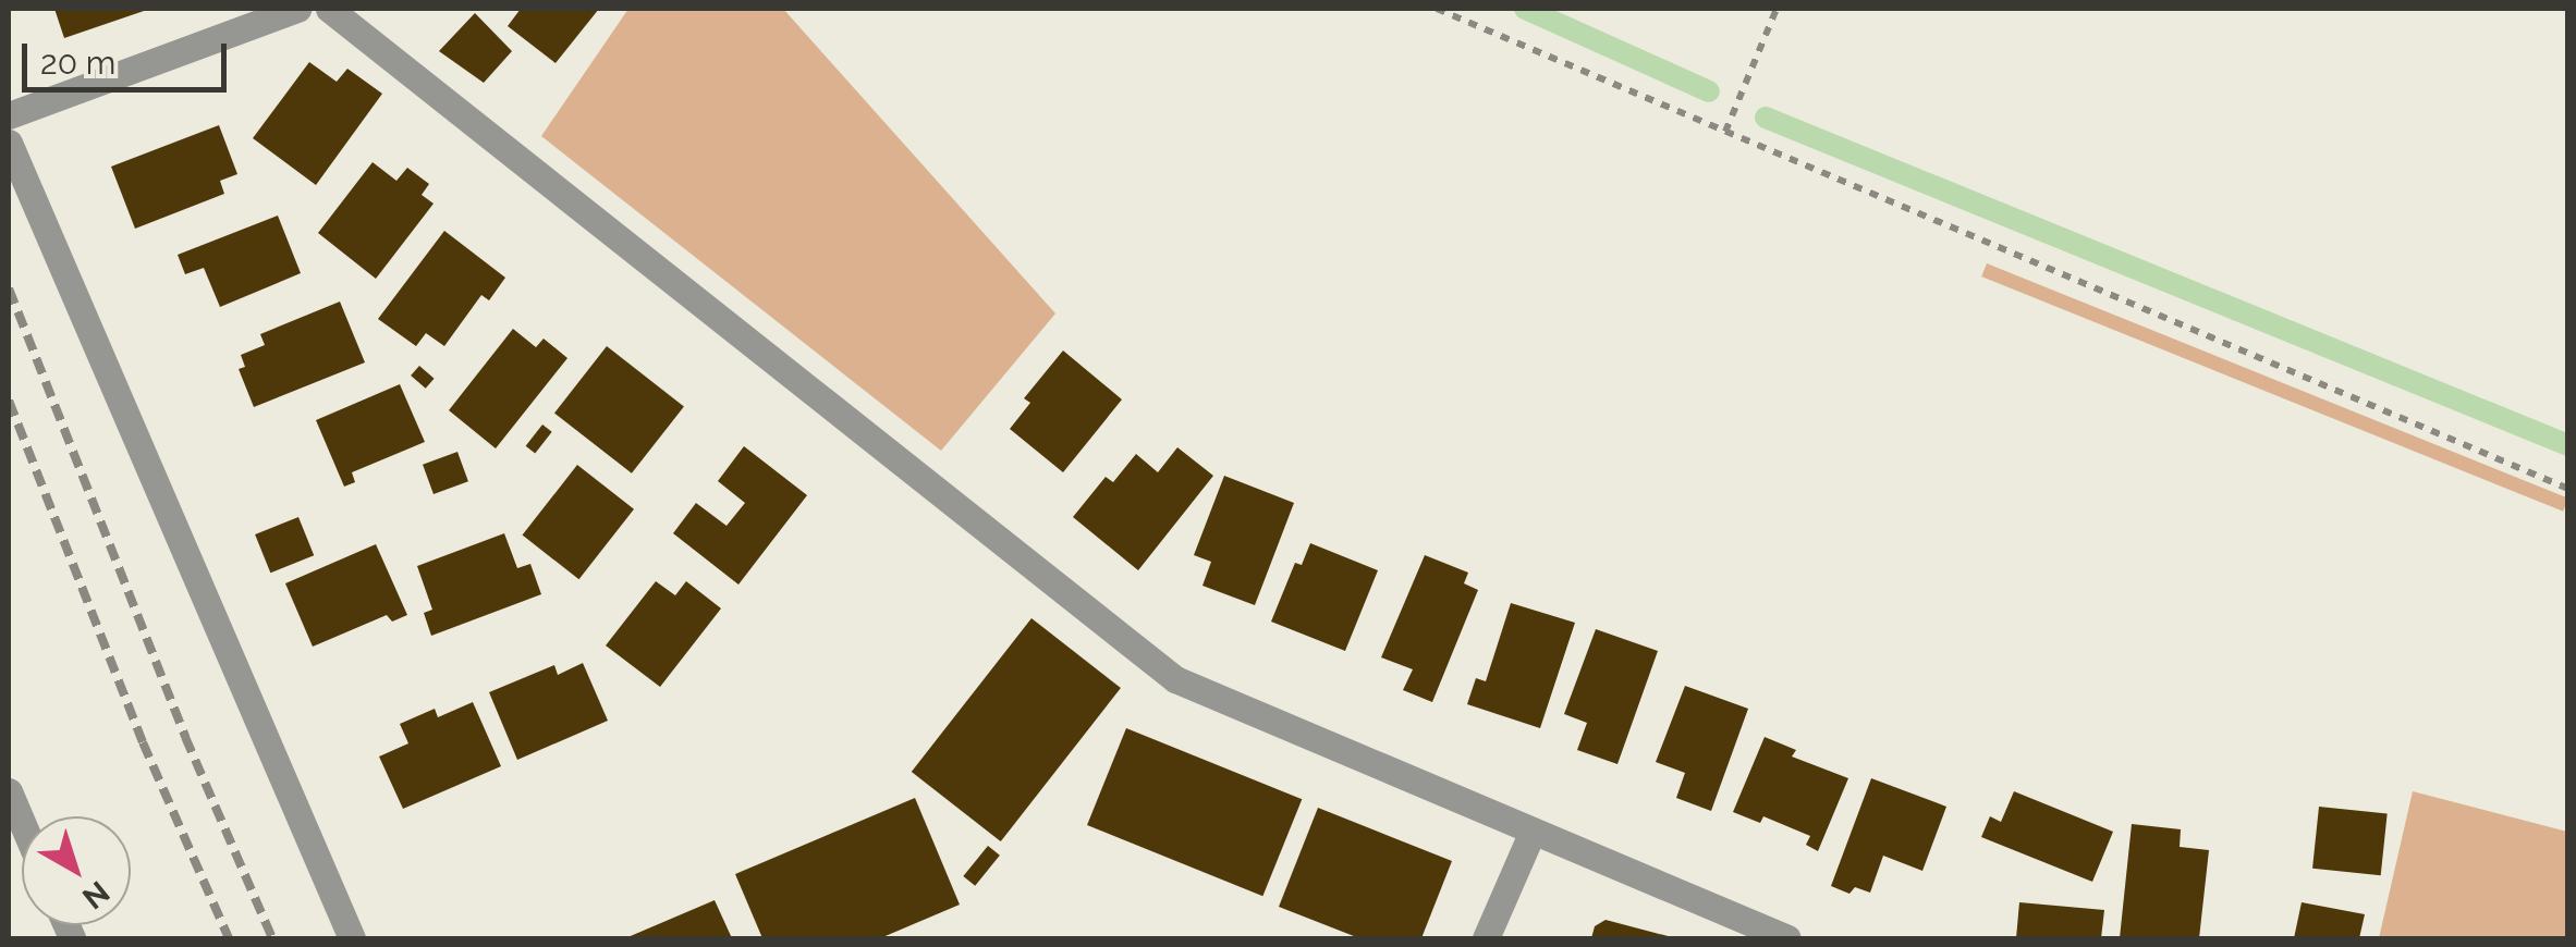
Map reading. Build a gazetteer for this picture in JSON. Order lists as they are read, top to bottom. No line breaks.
{"scale_bar":"20 m","north":"bottom right"}
